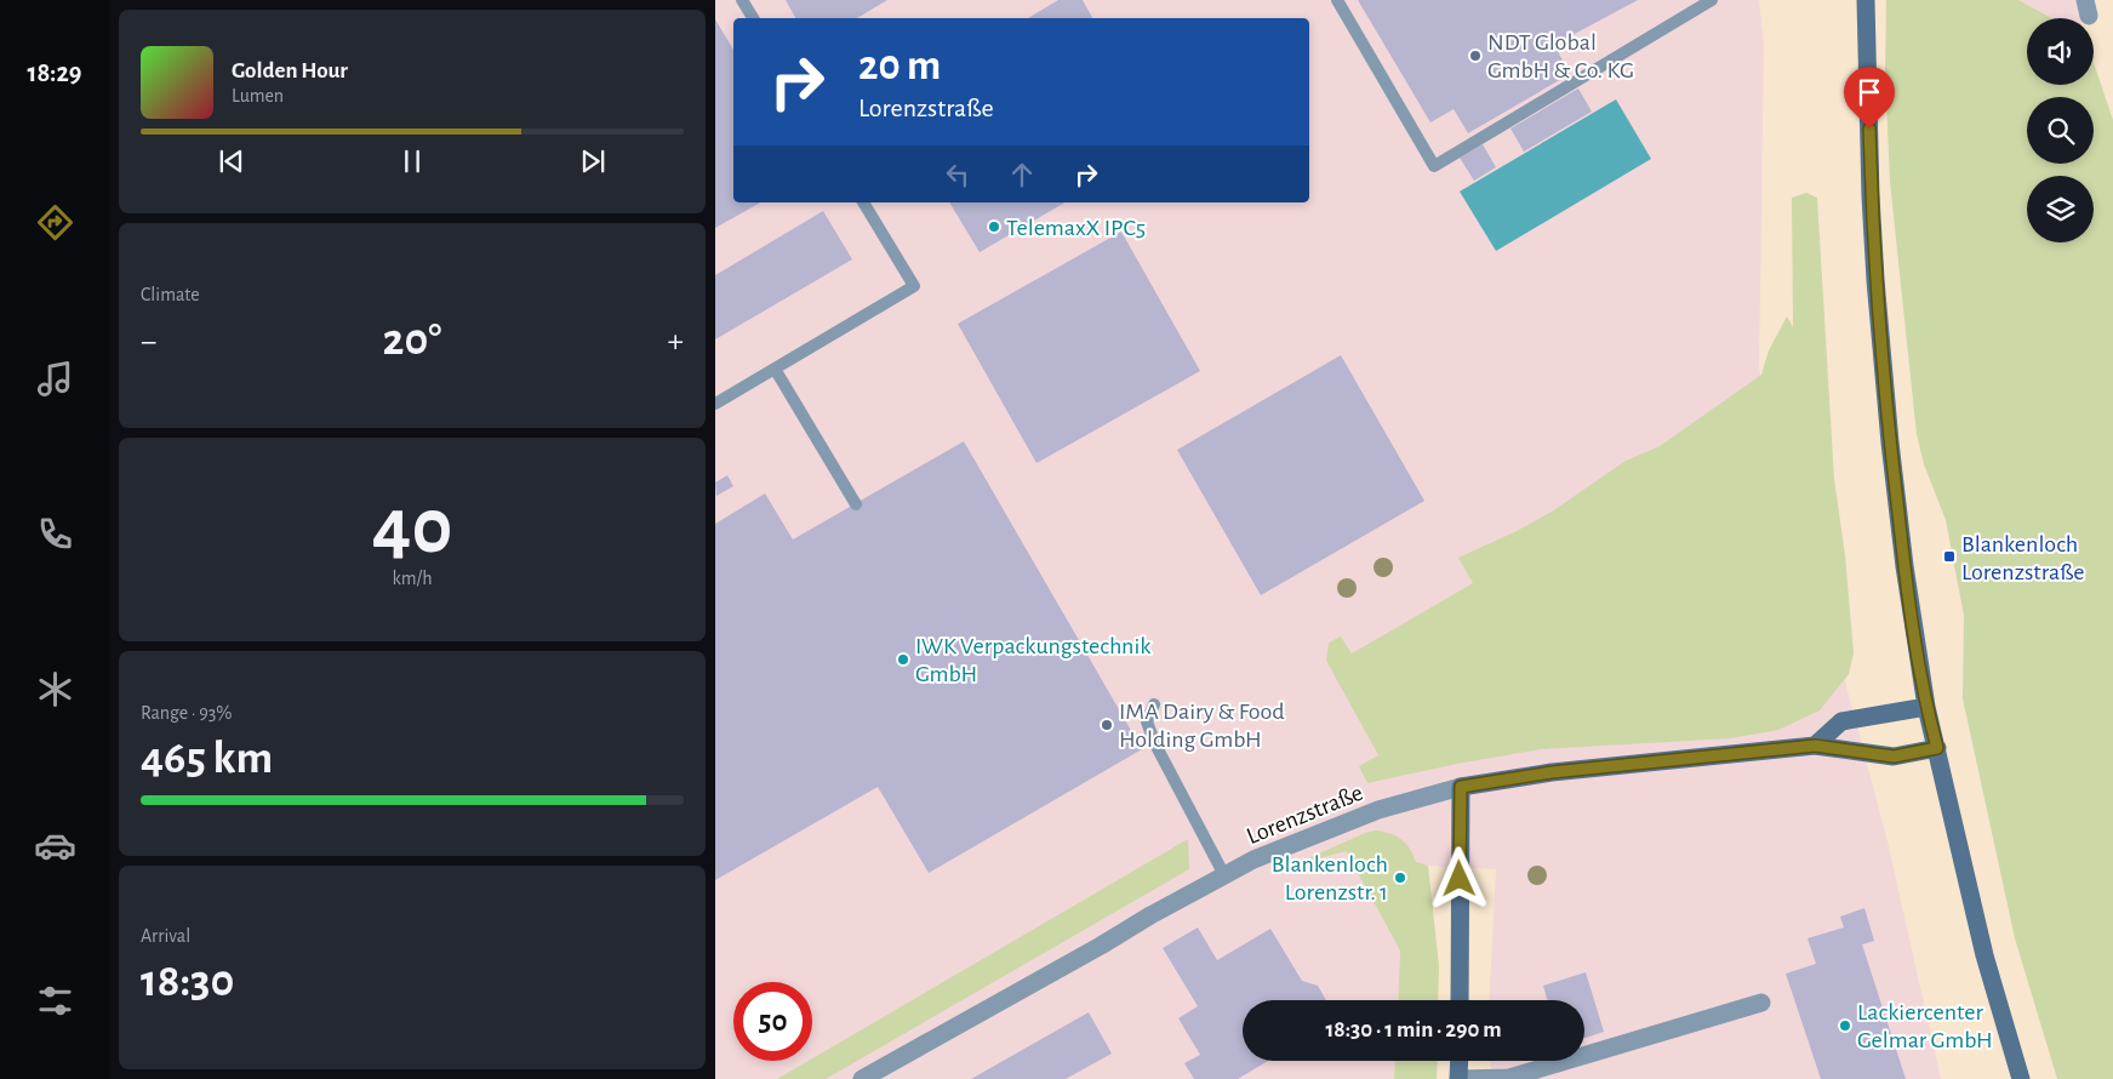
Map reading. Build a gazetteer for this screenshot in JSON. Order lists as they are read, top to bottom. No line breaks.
{"streets":{"main road":["Lorenzstraße"]},"places":{"other":["NDT Global GmbH & Co. KG","TelemaxX IPC5","IWK Verpackungstechnik GmbH","IMA Dairy & Food Holding GmbH","Blankenloch Lorenzstr. 1","Lackiercenter Gelmar GmbH"],"transit":["Blankenloch Lorenzstraße"]},"page":{"tabs":"18:29","turn":["20 m","Lorenzstraße"],"song":["Golden Hour","Lumen"],"tile":["Climate",["40","km/h"],["Range · 93%","465 km"],["Arrival","18:30"]],"heat":["−","20°","+"],"limit":"50","trip":"18:30 · 1 min · 290 m"}}
